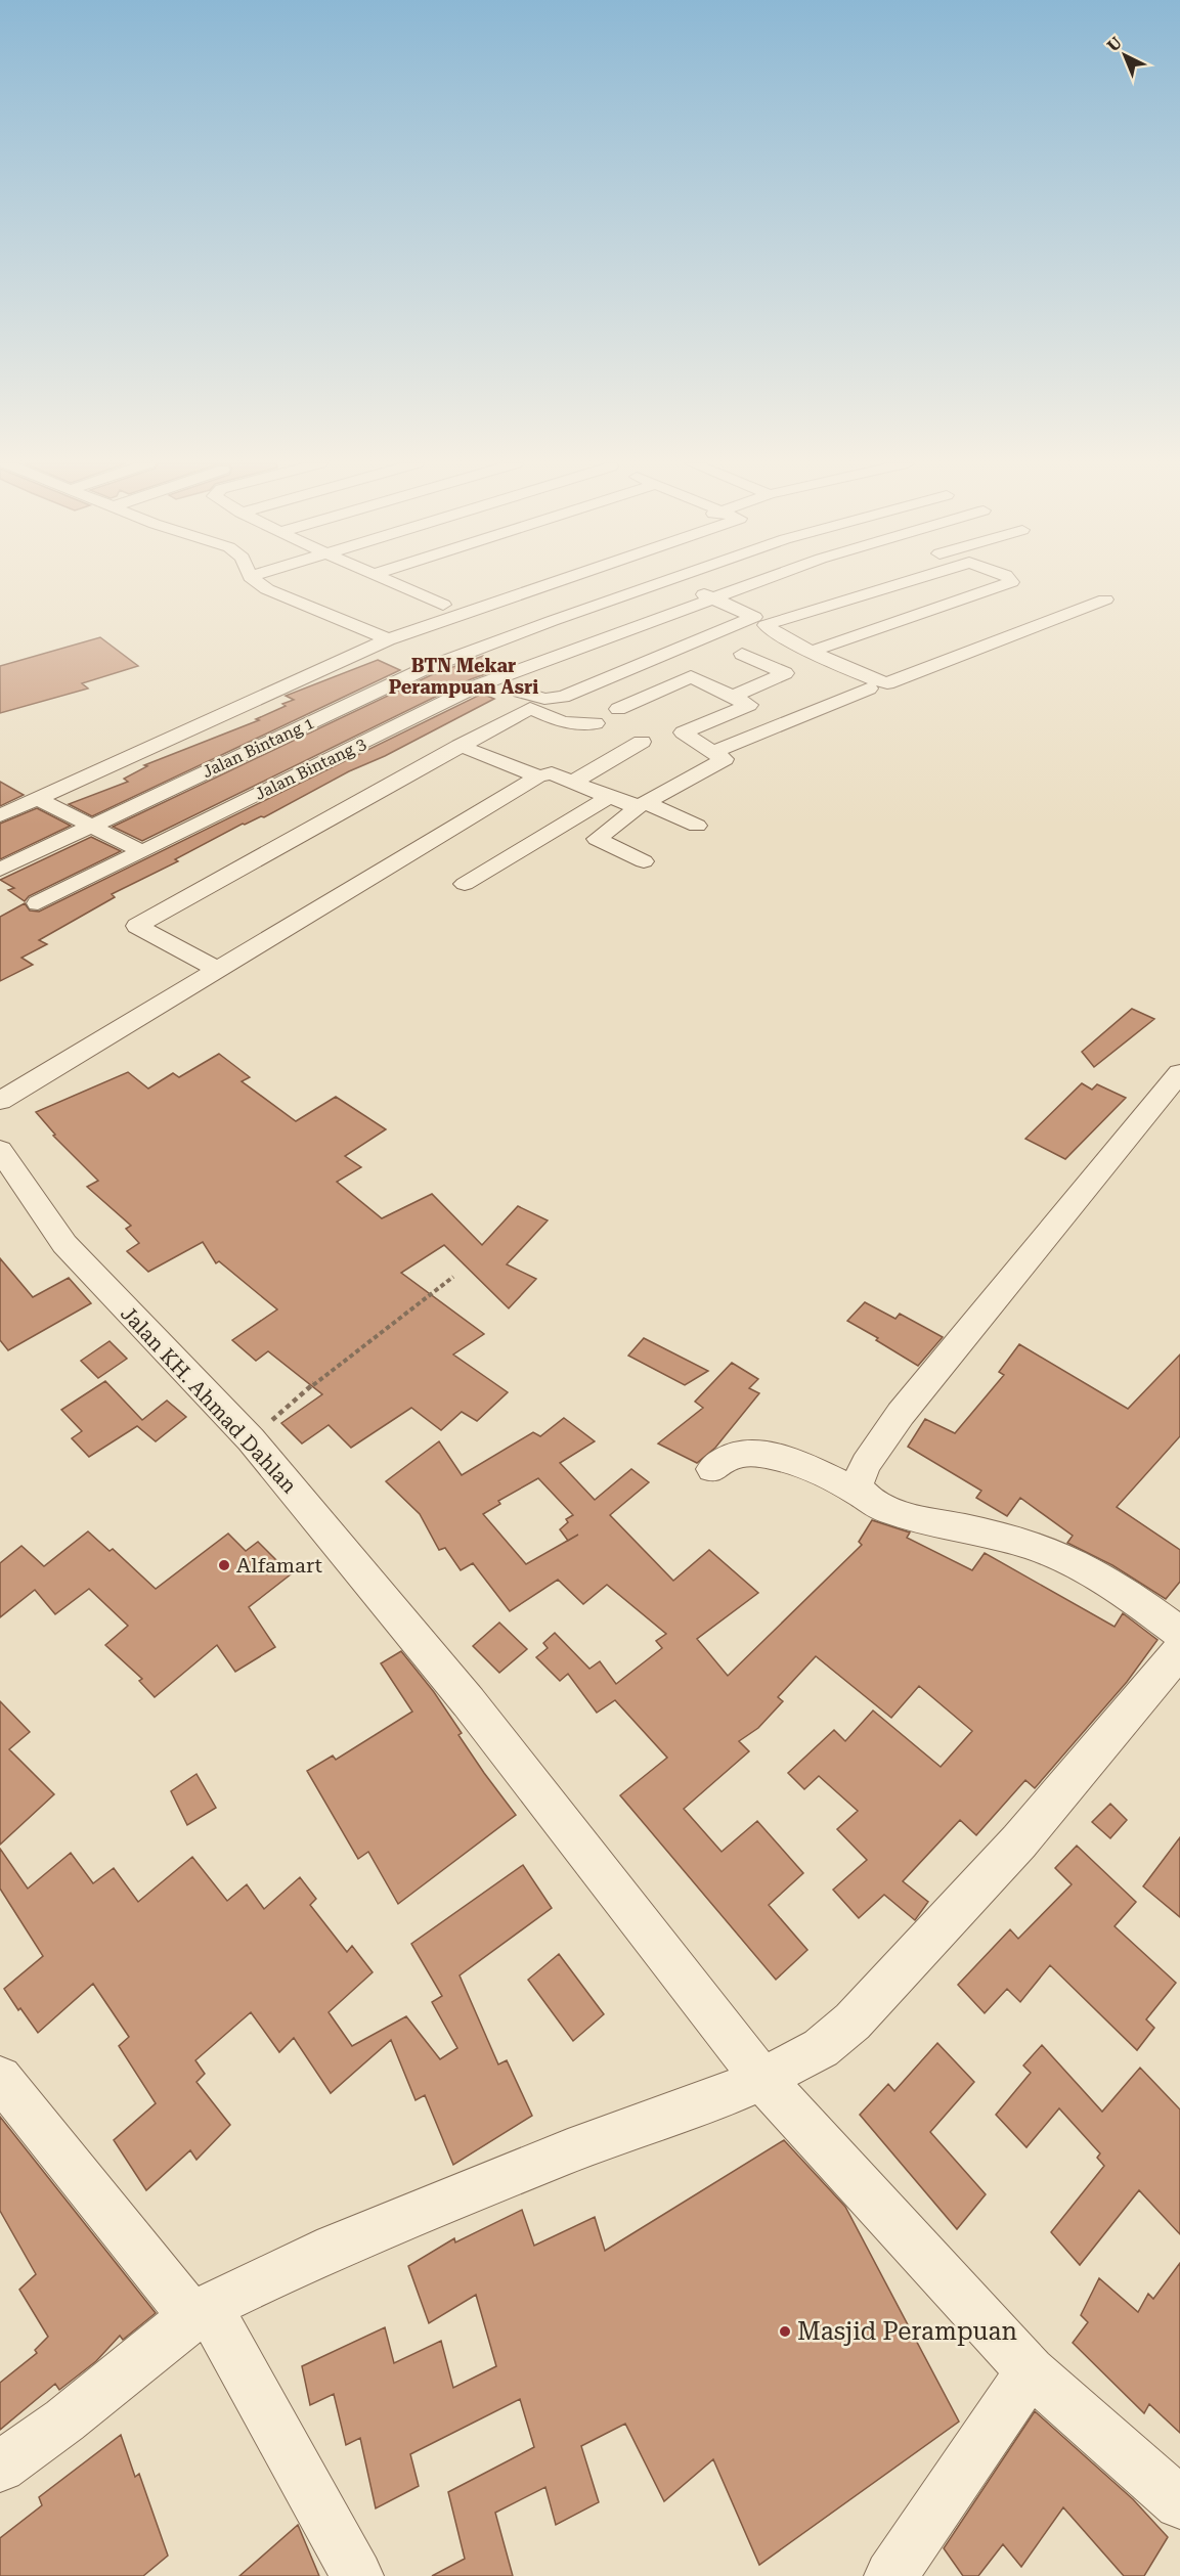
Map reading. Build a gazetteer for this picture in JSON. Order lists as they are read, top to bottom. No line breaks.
{"streets":{"street":["Jalan Bintang 1","Jalan Bintang 3","Jalan KH. Ahmad Dahlan"]},"districts":["BTN Mekar Perampuan Asri"],"places":["Alfamart","Masjid Perampuan"],"north":"top left"}
